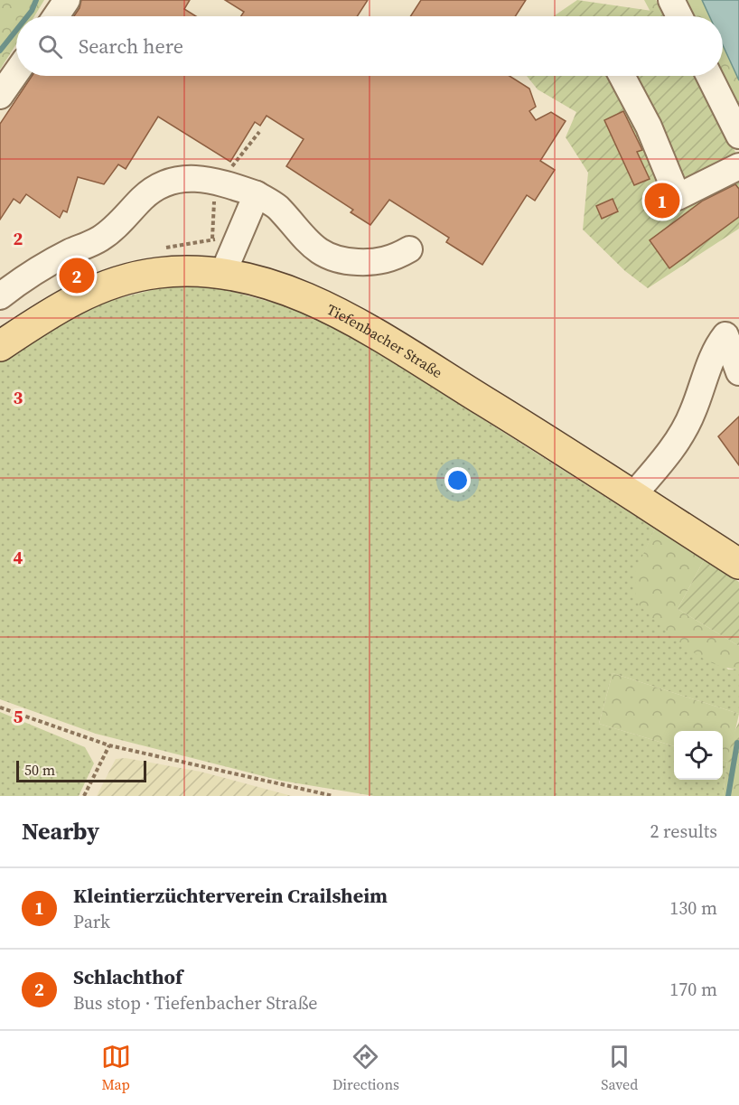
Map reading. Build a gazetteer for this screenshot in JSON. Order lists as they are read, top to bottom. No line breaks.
{"streets":{"main road":["Tiefenbacher Straße"]},"scale_bar":"50 m","page":{"search":"Search here","pins":["1","2"],"scale":"50 m","heading":["Nearby","2 results"],"list":[{"mark":"1","name":"Kleintierzüchterverein Crailsheim","note":"Park","value":"130 m"},{"mark":"2","name":"Schlachthof","note":"Bus stop · Tiefenbacher Straße","value":"170 m"}],"nav":["Map","Directions","Saved"]},"grid":{"rows":["2","3","4","5"]}}
